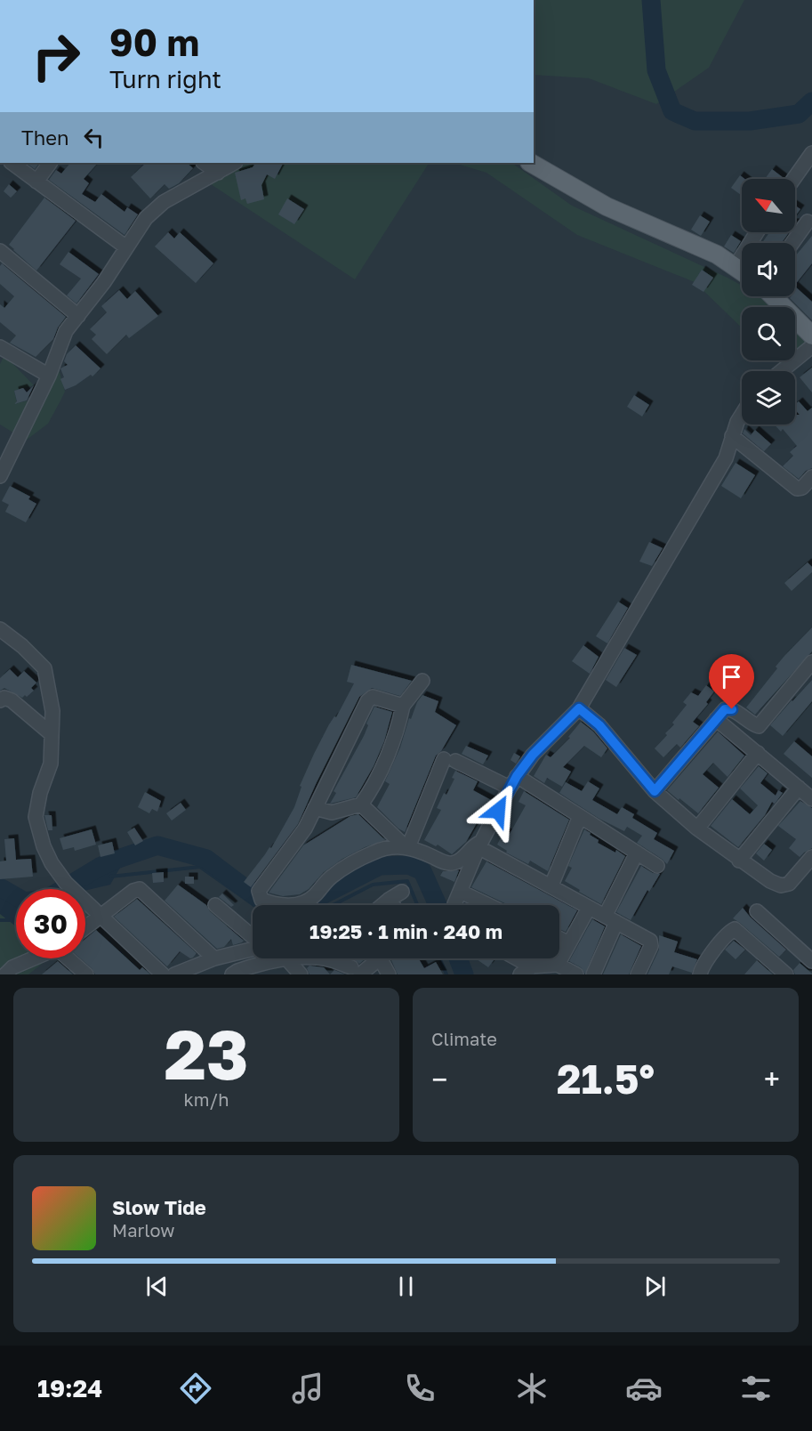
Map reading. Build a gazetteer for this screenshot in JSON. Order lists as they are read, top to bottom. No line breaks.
{"north":"top left","page":{"turn":["90 m","Turn right"],"then":"Then","limit":"30","trip":"19:25 · 1 min · 240 m","tile":[["23","km/h"],"Climate"],"heat":["−","21.5°","+"],"song":["Slow Tide","Marlow"],"tabs":"19:24"}}
